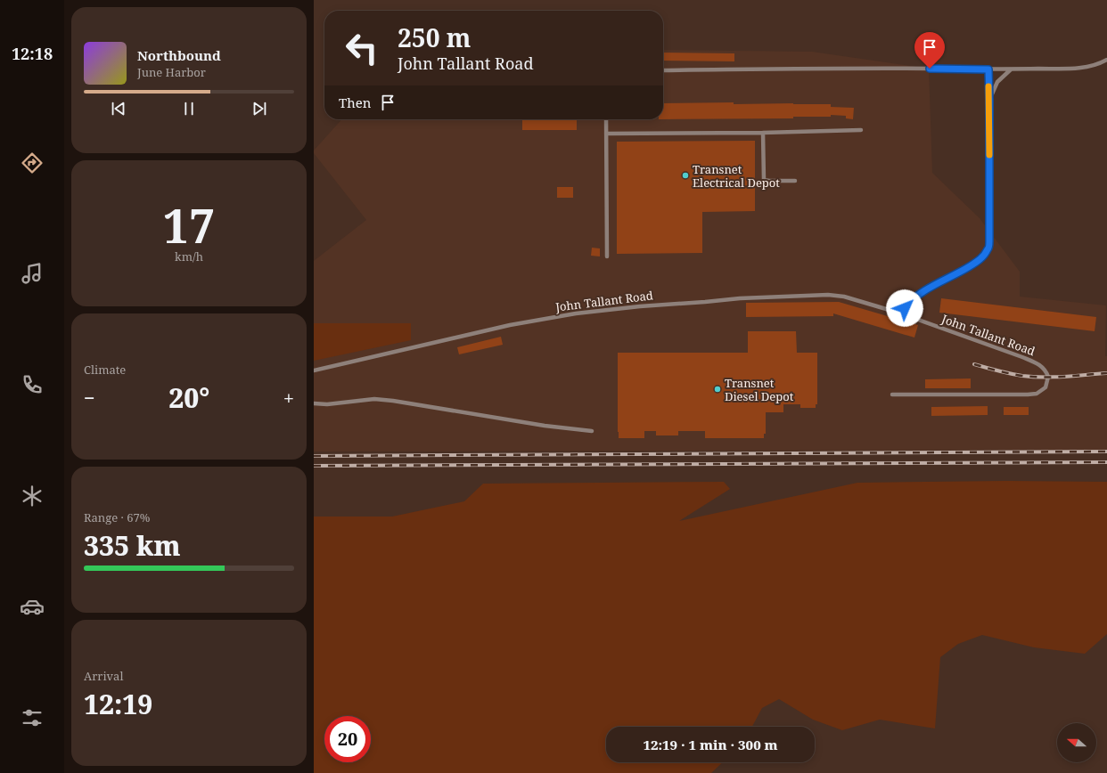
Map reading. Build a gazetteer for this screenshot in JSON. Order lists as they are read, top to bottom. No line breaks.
{"streets":{"lane":["John Tallant Road"]},"places":["Transnet Electrical Depot","Transnet Diesel Depot"],"north":"left","page":{"tabs":"12:18","turn":["250 m","John Tallant Road"],"song":["Northbound","June Harbor"],"then":"Then","tile":[["17","km/h"],"Climate",["Range · 67%","335 km"],["Arrival","12:19"]],"heat":["−","20°","+"],"limit":"20","trip":"12:19 · 1 min · 300 m"}}
